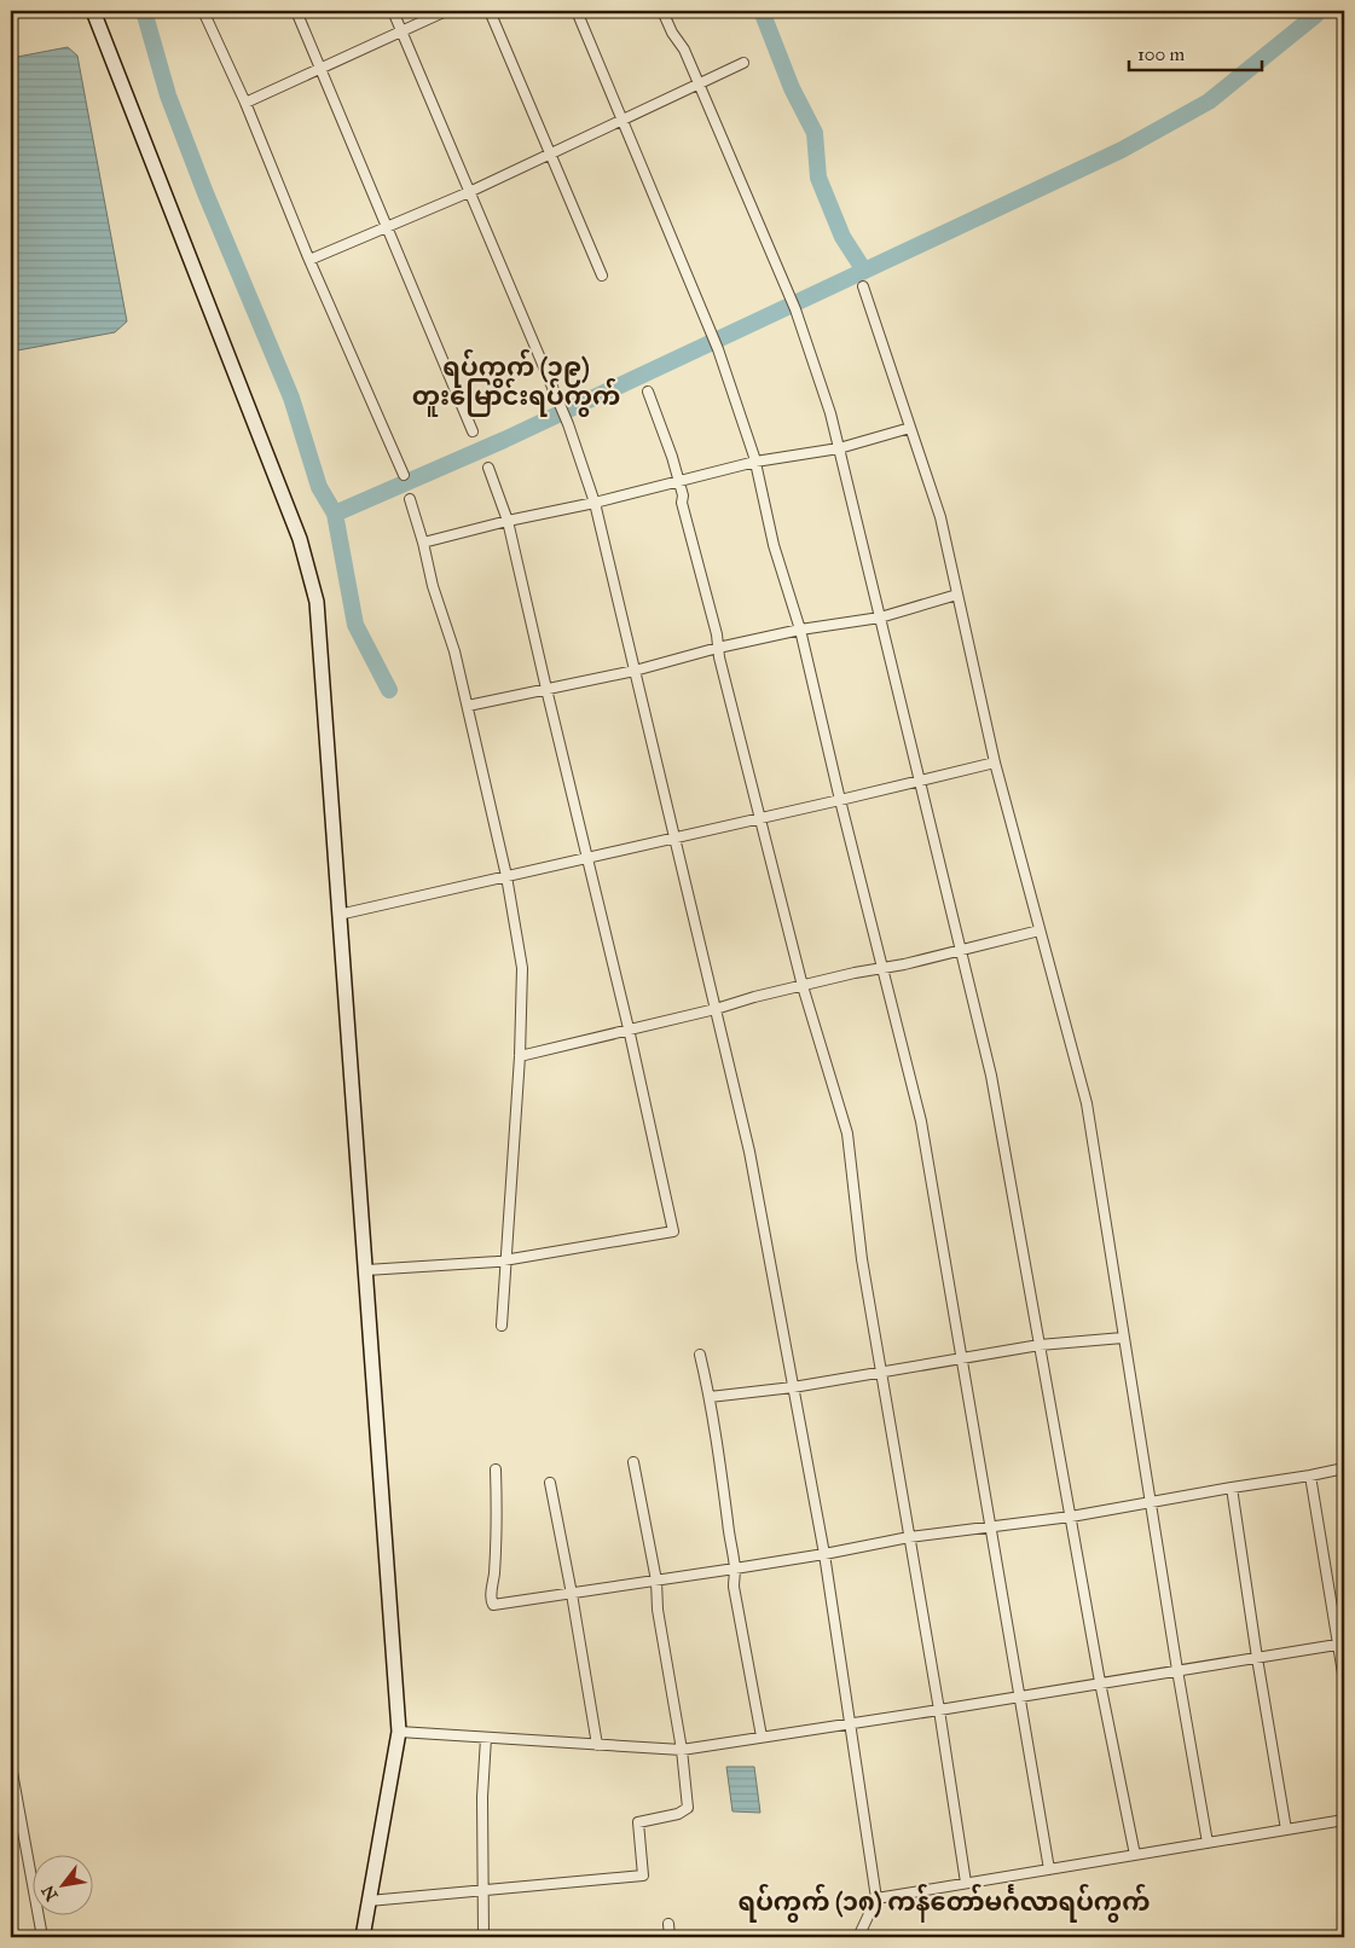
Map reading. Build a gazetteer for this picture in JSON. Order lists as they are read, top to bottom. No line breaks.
{"districts":["ရပ်ကွက် (၁၉) တူးမြောင်းရပ်ကွက်","ရပ်ကွက် (၁၈) ကန်တော်မင်္ဂလာရပ်ကွက်"],"scale_bar":"100 m","north":"bottom left"}
